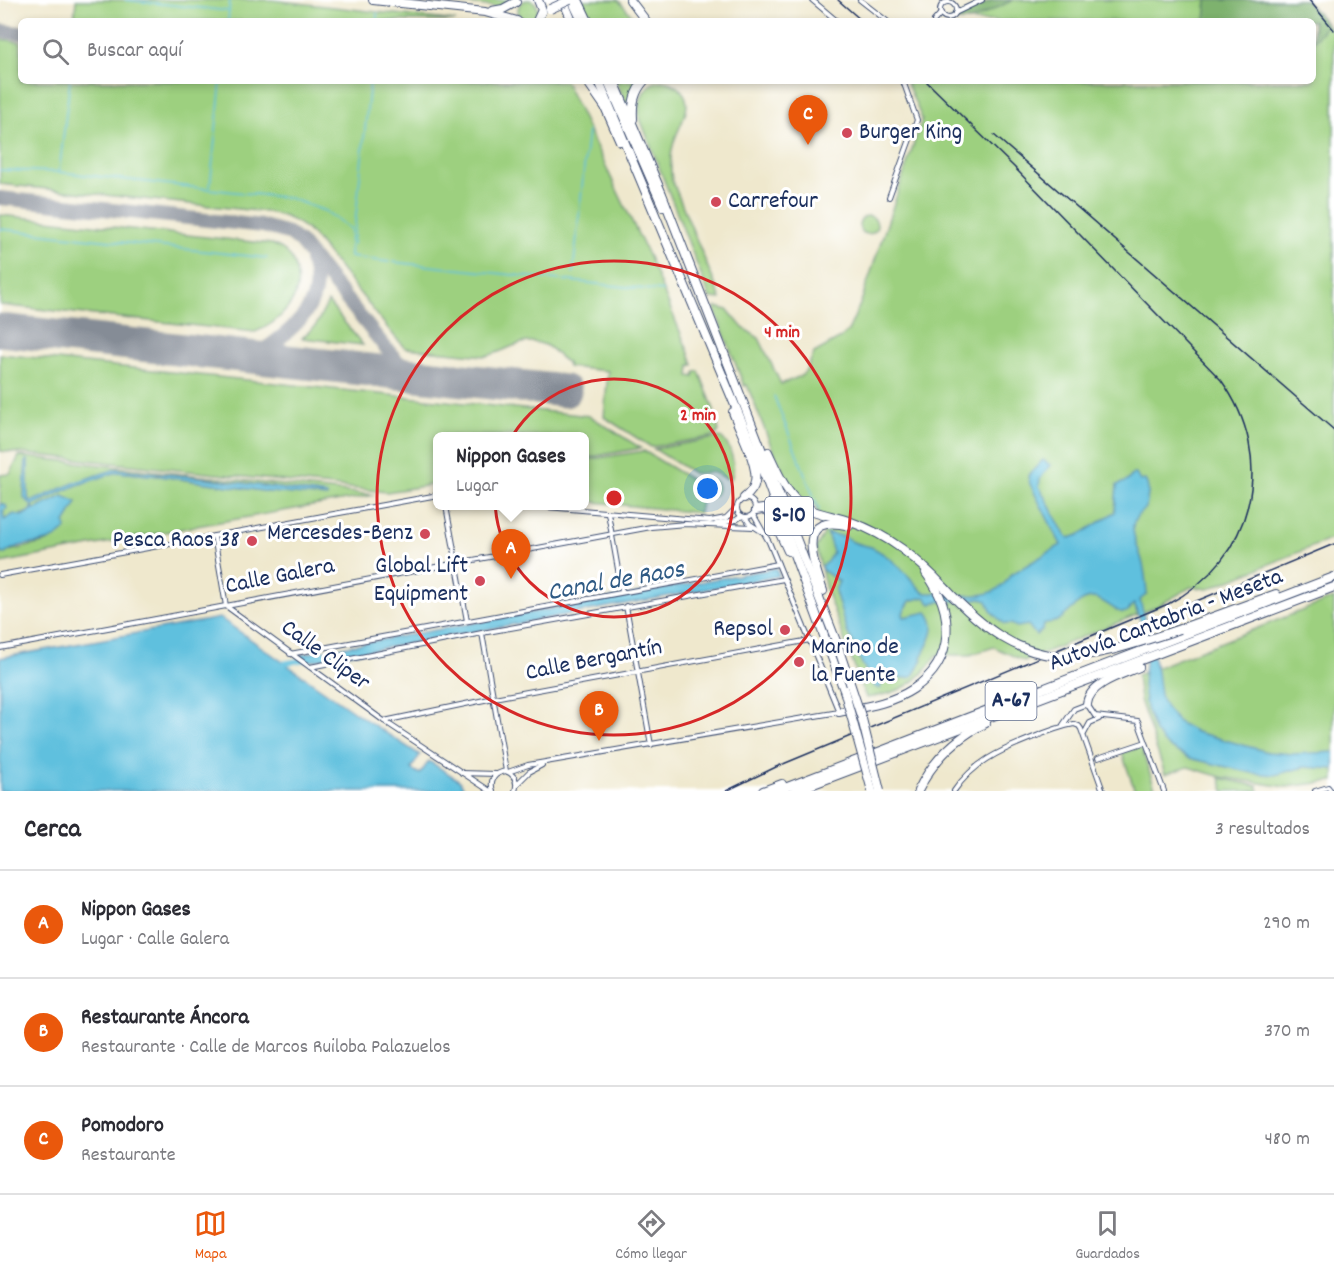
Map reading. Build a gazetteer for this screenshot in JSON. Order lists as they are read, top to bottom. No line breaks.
{"streets":{"highway":["S-10","Autovía Cantabria - Meseta","A-67"],"street":["Calle Galera","Calle Cliper","Calle Bergantín"]},"crossings":[["Calle Galera","Calle Cliper"],["Calle Cliper","Calle Bergantín"]],"water":["Canal de Raos"],"places":["Burger King","Carrefour","Mercesdes-Benz","Pesca Raos 38","Global Lift Equipment","Repsol","Marino de la Fuente"],"page":{"search":"Buscar aquí","pins":["C","A","B"],"popup":["Nippon Gases","Lugar"],"heading":["Cerca","3 resultados"],"list":[{"mark":"A","name":"Nippon Gases","note":"Lugar · Calle Galera","value":"290 m"},{"mark":"B","name":"Restaurante Áncora","note":"Restaurante · Calle de Marcos Ruiloba Palazuelos","value":"370 m"},{"mark":"C","name":"Pomodoro","note":"Restaurante","value":"480 m"}],"nav":["Mapa","Cómo llegar","Guardados"]},"rings":["4 min","2 min"]}
